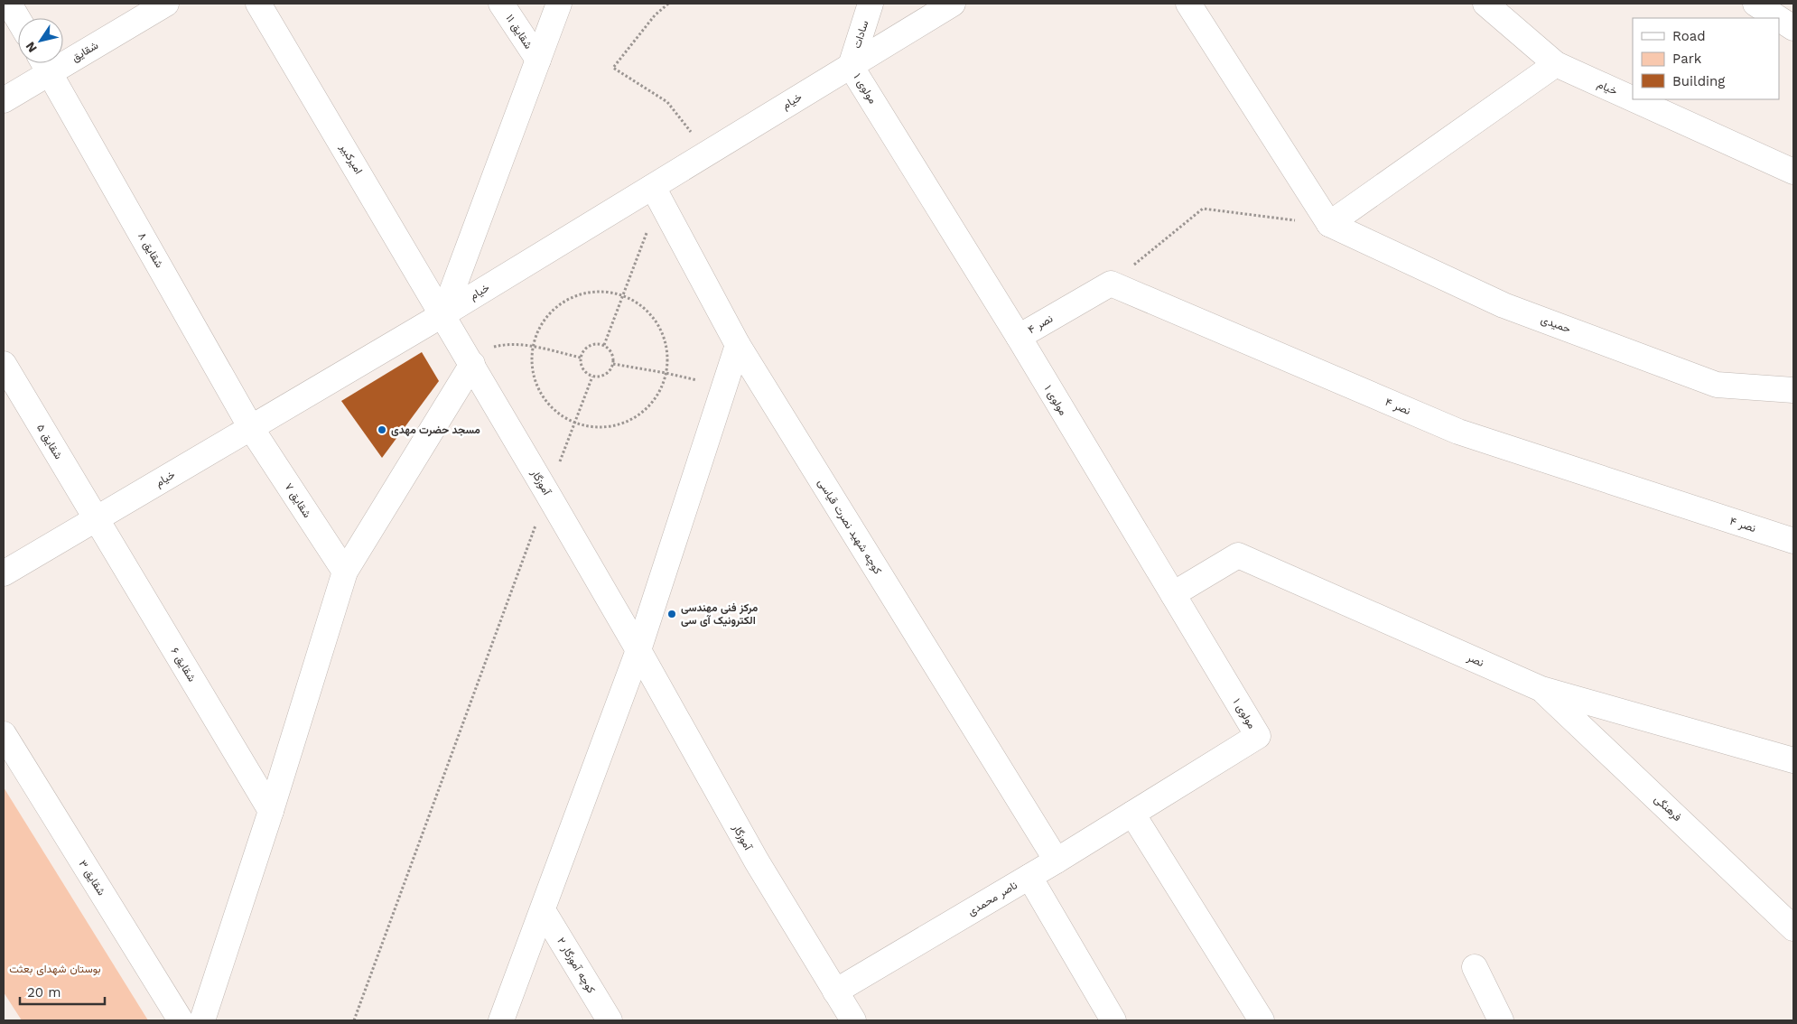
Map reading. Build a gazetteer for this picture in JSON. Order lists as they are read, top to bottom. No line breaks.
{"streets":{"street":["شقایق ۱۱","سادات","شقایق","خیام","مولوی ۱","امیرکبیر","شقایق ۸","نصر ۴","حمیدی","شقایق ۵","آموزگار","شقایق ۷","کوچه شهید نصرت قیاسی","نصر","شقایق ۶","فرهنگی","شقایق ۳","ناصر محمدی","کوچه آموزگار ۲"]},"crossings":[["سادات","خیام"],["سادات","مولوی ۱"],["شقایق","شقایق ۸"],["خیام","مولوی ۱"],["خیام","امیرکبیر"],["خیام","شقایق ۸"],["خیام","شقایق ۵"],["خیام","آموزگار"],["خیام","شقایق ۷"],["خیام","کوچه شهید نصرت قیاسی"],["خیام","شقایق ۶"],["مولوی ۱","نصر ۴"],["مولوی ۱","نصر"],["امیرکبیر","آموزگار"],["شقایق ۸","شقایق ۷"],["شقایق ۵","شقایق ۶"],["آموزگار","ناصر محمدی"],["نصر","فرهنگی"]],"parks":["بوستان شهدای بعثت"],"places":["مسجد حضرت مهدی","مرکز فنی مهندسی الکترونیک آی سی"],"legend":["Road","Park","Building"],"scale_bar":"20 m","north":"bottom left"}
